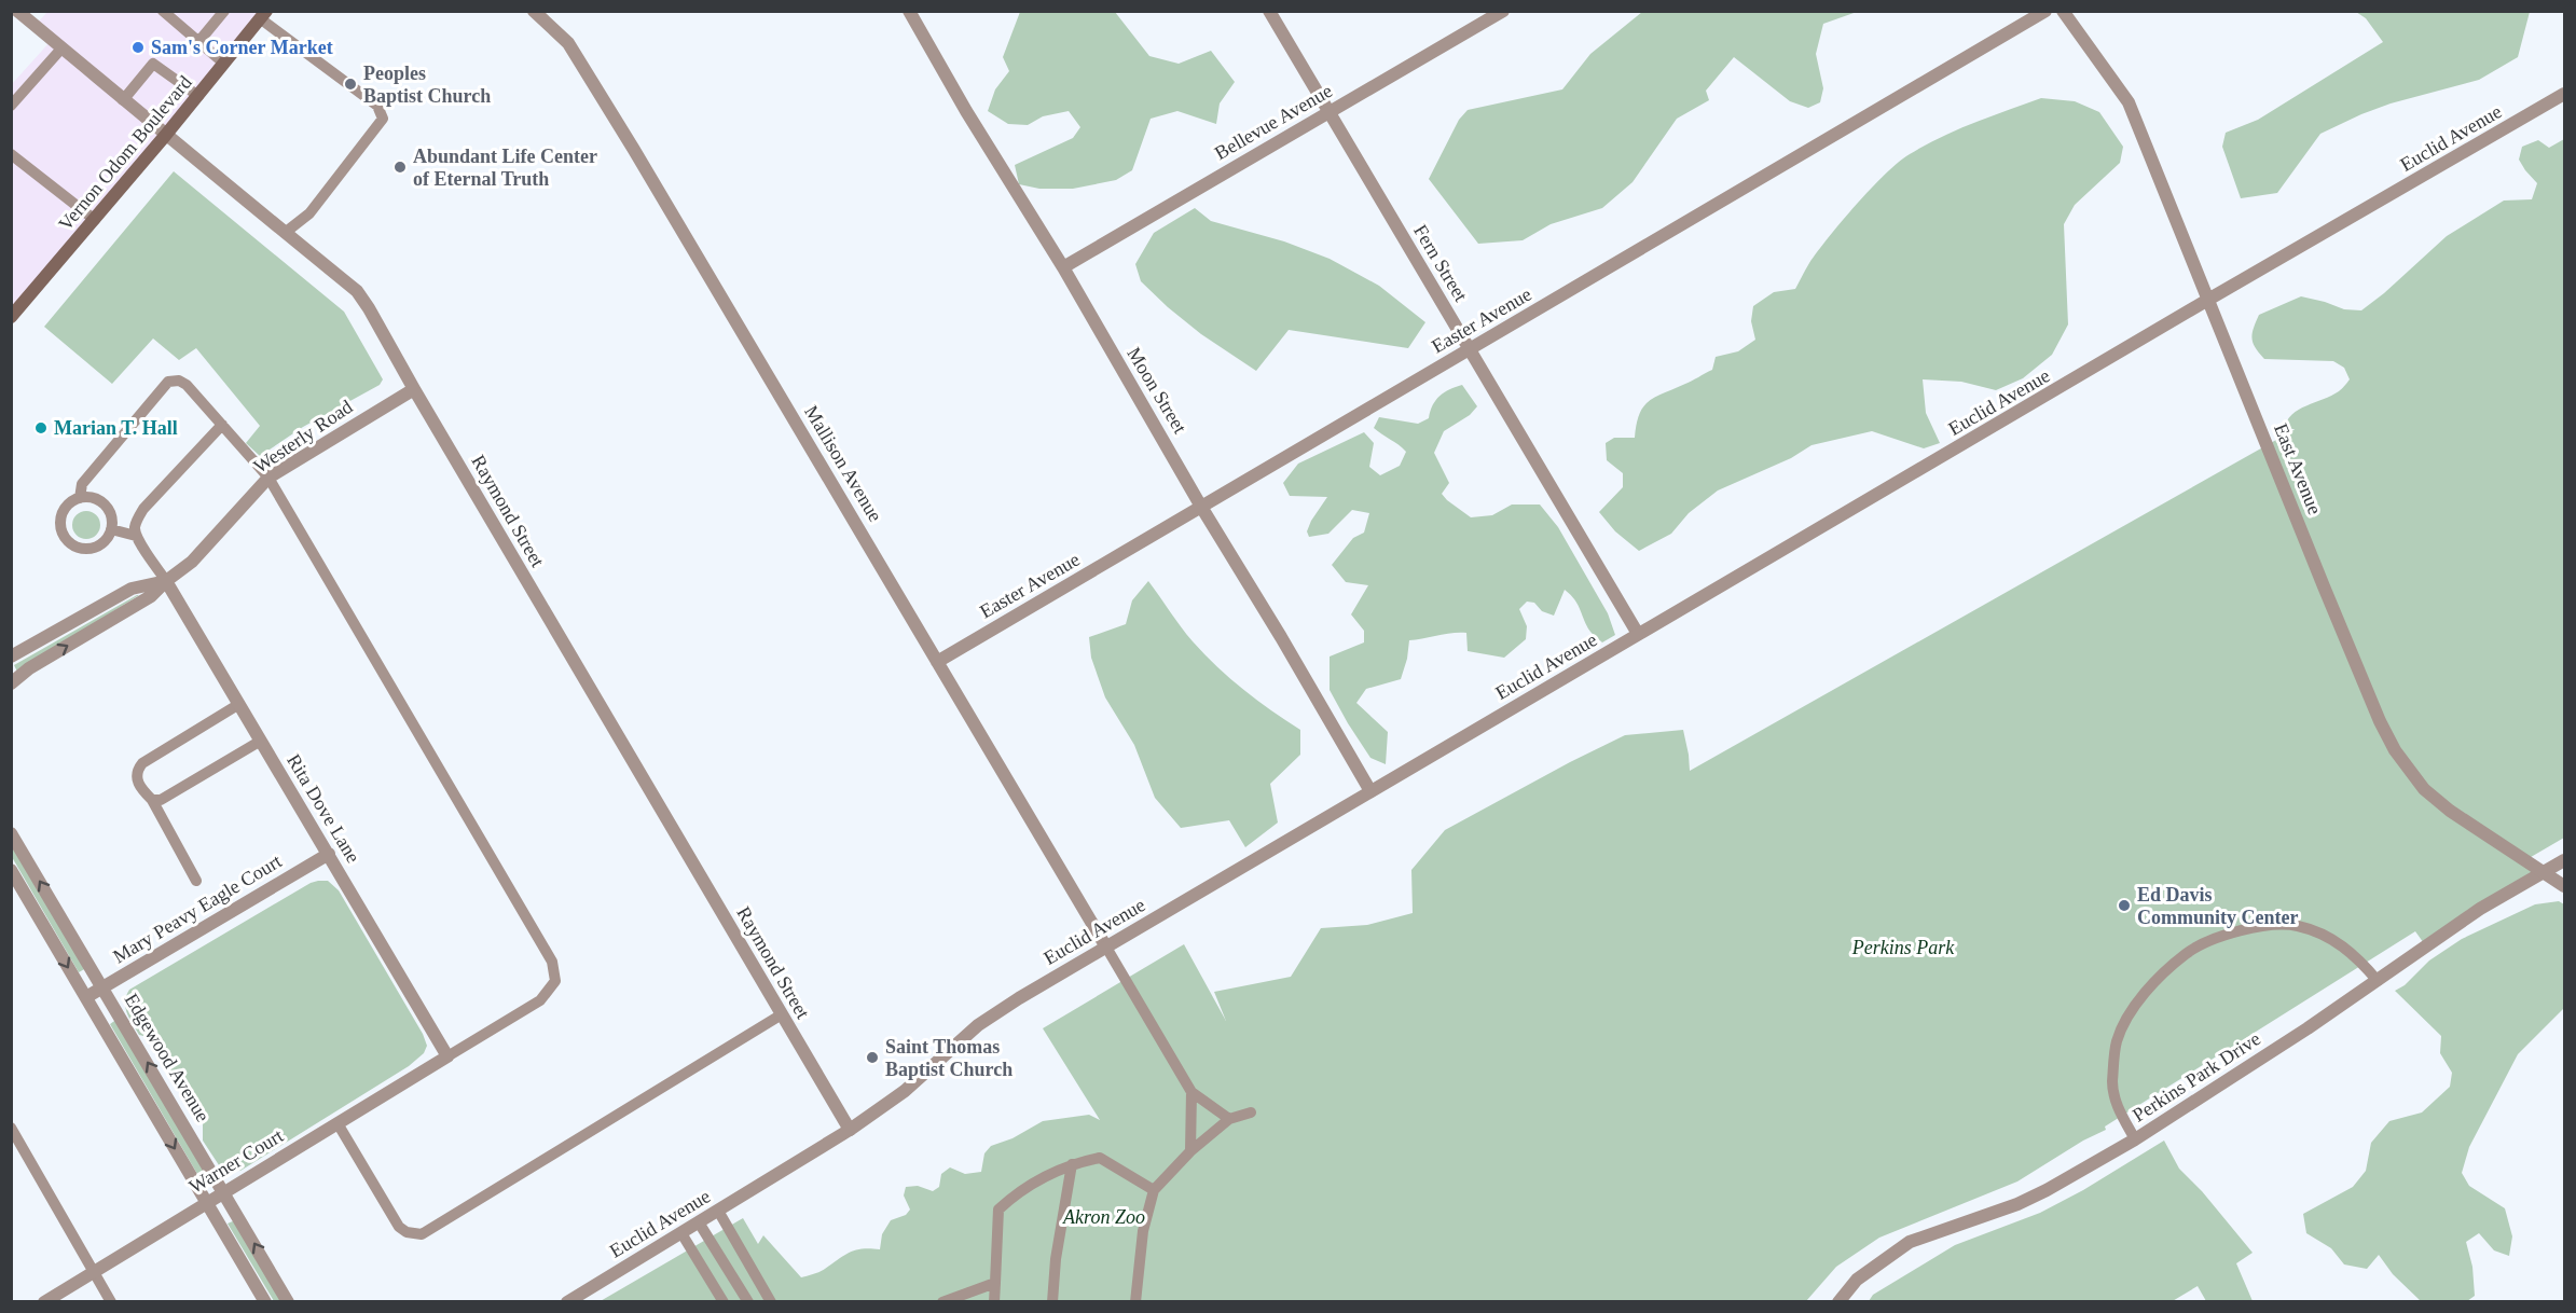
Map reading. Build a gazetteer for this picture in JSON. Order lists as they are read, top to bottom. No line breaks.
{"streets":{"main road":["Vernon Odom Boulevard"],"street":["Bellevue Avenue","Euclid Avenue","Fern Street","Easter Avenue","Moon Street","Westerly Road","Mallison Avenue","East Avenue","Raymond Street","Rita Dove Lane","Mary Peavy Eagle Court","Edgewood Avenue","Perkins Park Drive","Warner Court"]},"crossings":[["Bellevue Avenue","Fern Street"],["Bellevue Avenue","Moon Street"],["Euclid Avenue","Fern Street"],["Euclid Avenue","Moon Street"],["Euclid Avenue","Mallison Avenue"],["Euclid Avenue","East Avenue"],["Euclid Avenue","Raymond Street"],["Vernon Odom Boulevard","Raymond Street"],["Fern Street","Easter Avenue"],["Easter Avenue","Moon Street"],["Easter Avenue","Mallison Avenue"],["Westerly Road","Raymond Street"],["Westerly Road","Rita Dove Lane"],["East Avenue","Perkins Park Drive"],["Rita Dove Lane","Mary Peavy Eagle Court"],["Rita Dove Lane","Warner Court"],["Mary Peavy Eagle Court","Edgewood Avenue"],["Edgewood Avenue","Warner Court"]],"parks":["Perkins Park","Akron Zoo"],"places":["Sam's Corner Market","Peoples Baptist Church","Abundant Life Center of Eternal Truth","Marian T. Hall","Ed Davis Community Center","Saint Thomas Baptist Church"]}
